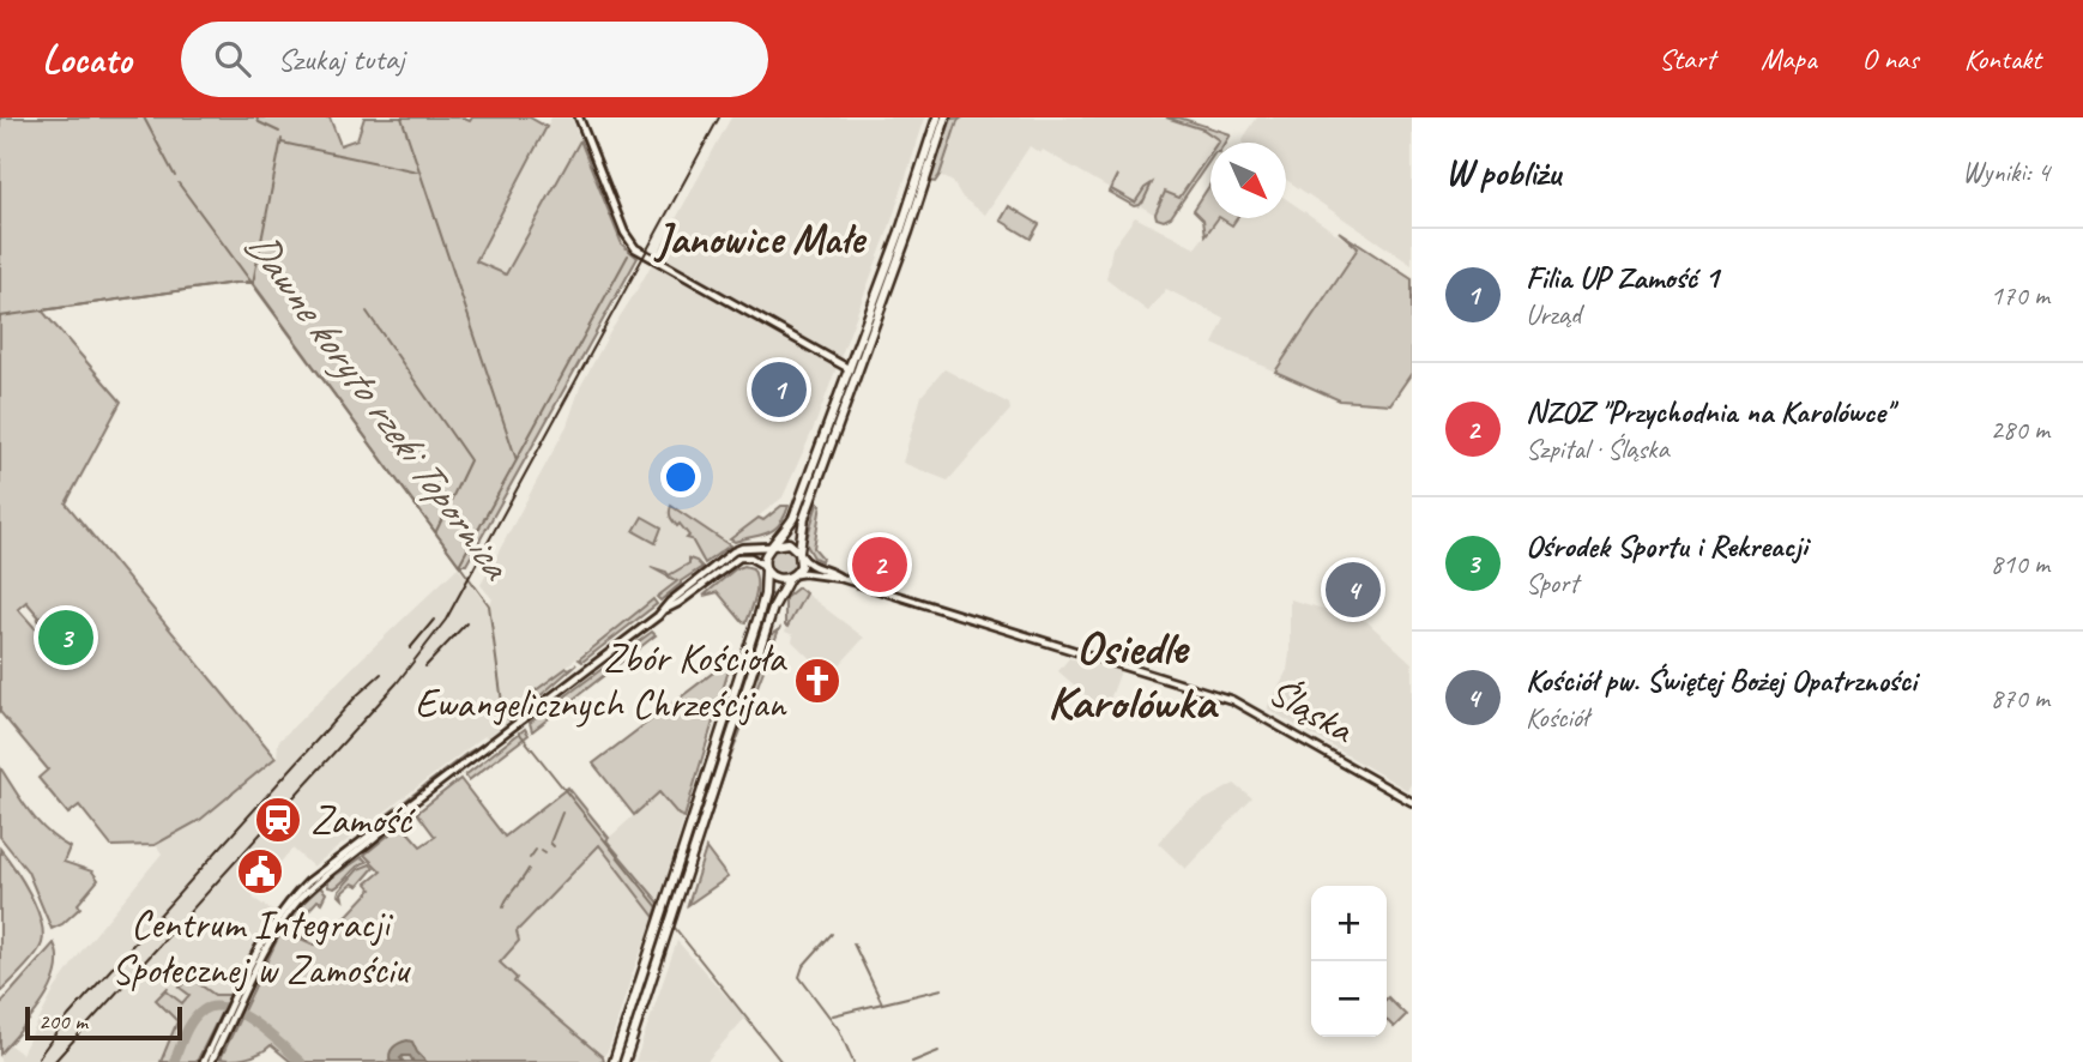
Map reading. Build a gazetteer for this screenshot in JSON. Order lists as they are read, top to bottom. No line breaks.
{"streets":{"street":["Śląska"]},"districts":["Janowice Małe","Osiedle Karolówka"],"water":["Dawne koryto rzeki Topornica"],"places":{"church":["Zbór Kościoła Ewangelicznych Chrześcijan"],"station":["Zamość"],"public building":["Centrum Integracji Społecznej w Zamościu"]},"scale_bar":"200 m","north":"bottom right","page":{"header":"Locato","search":"Szukaj tutaj","nav":["Start","Mapa","O nas","Kontakt"],"heading":["W pobliżu","Wyniki: 4"],"list":[{"mark":"1","name":"Filia UP Zamość 1","note":"Urząd","value":"170 m"},{"mark":"2","name":"NZOZ \"Przychodnia na Karolówce\"","note":"Szpital · Śląska","value":"280 m"},{"mark":"3","name":"Ośrodek Sportu i Rekreacji","note":"Sport","value":"810 m"},{"mark":"4","name":"Kościół pw. Świętej Bożej Opatrzności","note":"Kościół","value":"870 m"}],"pins":["1","2","4","3"],"map_buttons":["+","−"],"scale":"200 m"}}
